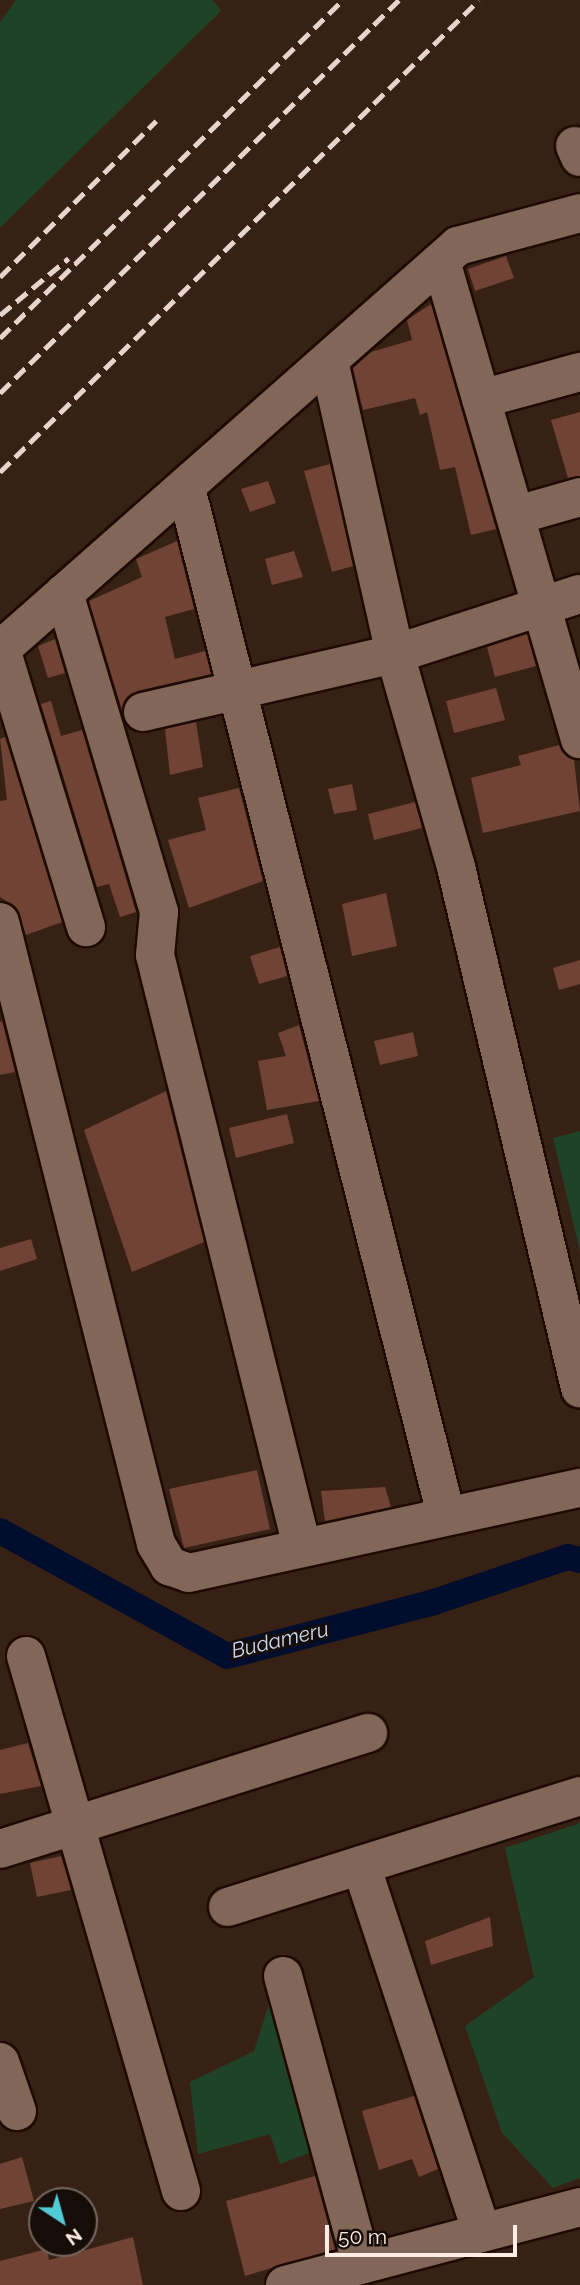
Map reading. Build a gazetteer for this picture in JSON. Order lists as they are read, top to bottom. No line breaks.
{"water":["Budameru"],"scale_bar":"50 m","north":"bottom right"}
